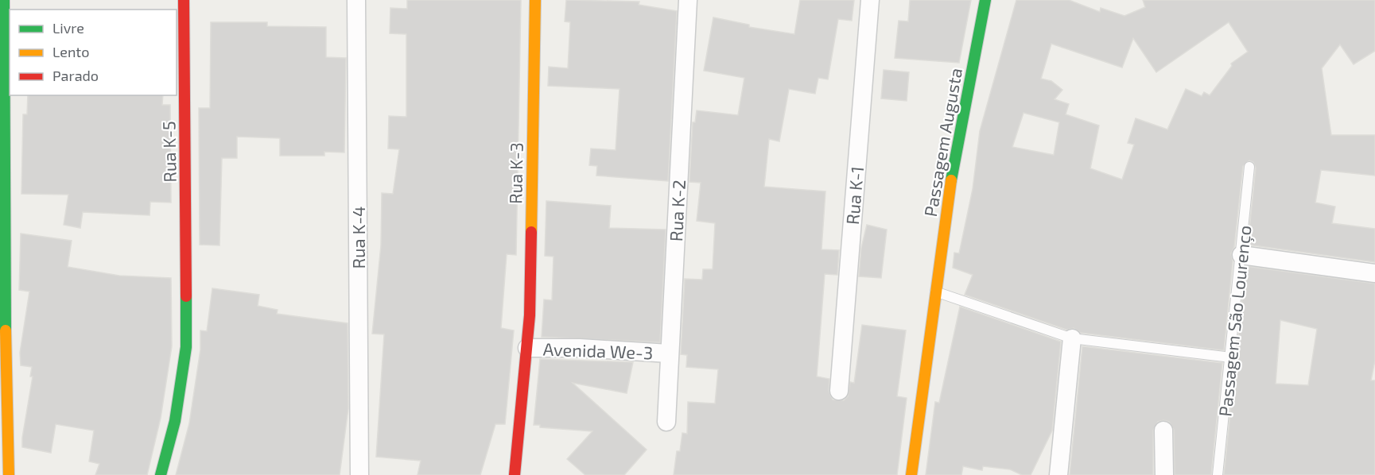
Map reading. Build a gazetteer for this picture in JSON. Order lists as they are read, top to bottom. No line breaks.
{"streets":{"street":["Passagem Augusta","Rua K-5","Rua K-3","Rua K-1","Rua K-2","Rua K-4","Avenida We-3"],"lane":["Passagem São Lourenço"]},"crossings":[["Rua K-3","Avenida We-3"],["Rua K-2","Avenida We-3"]],"legend":["Livre","Lento","Parado"]}
